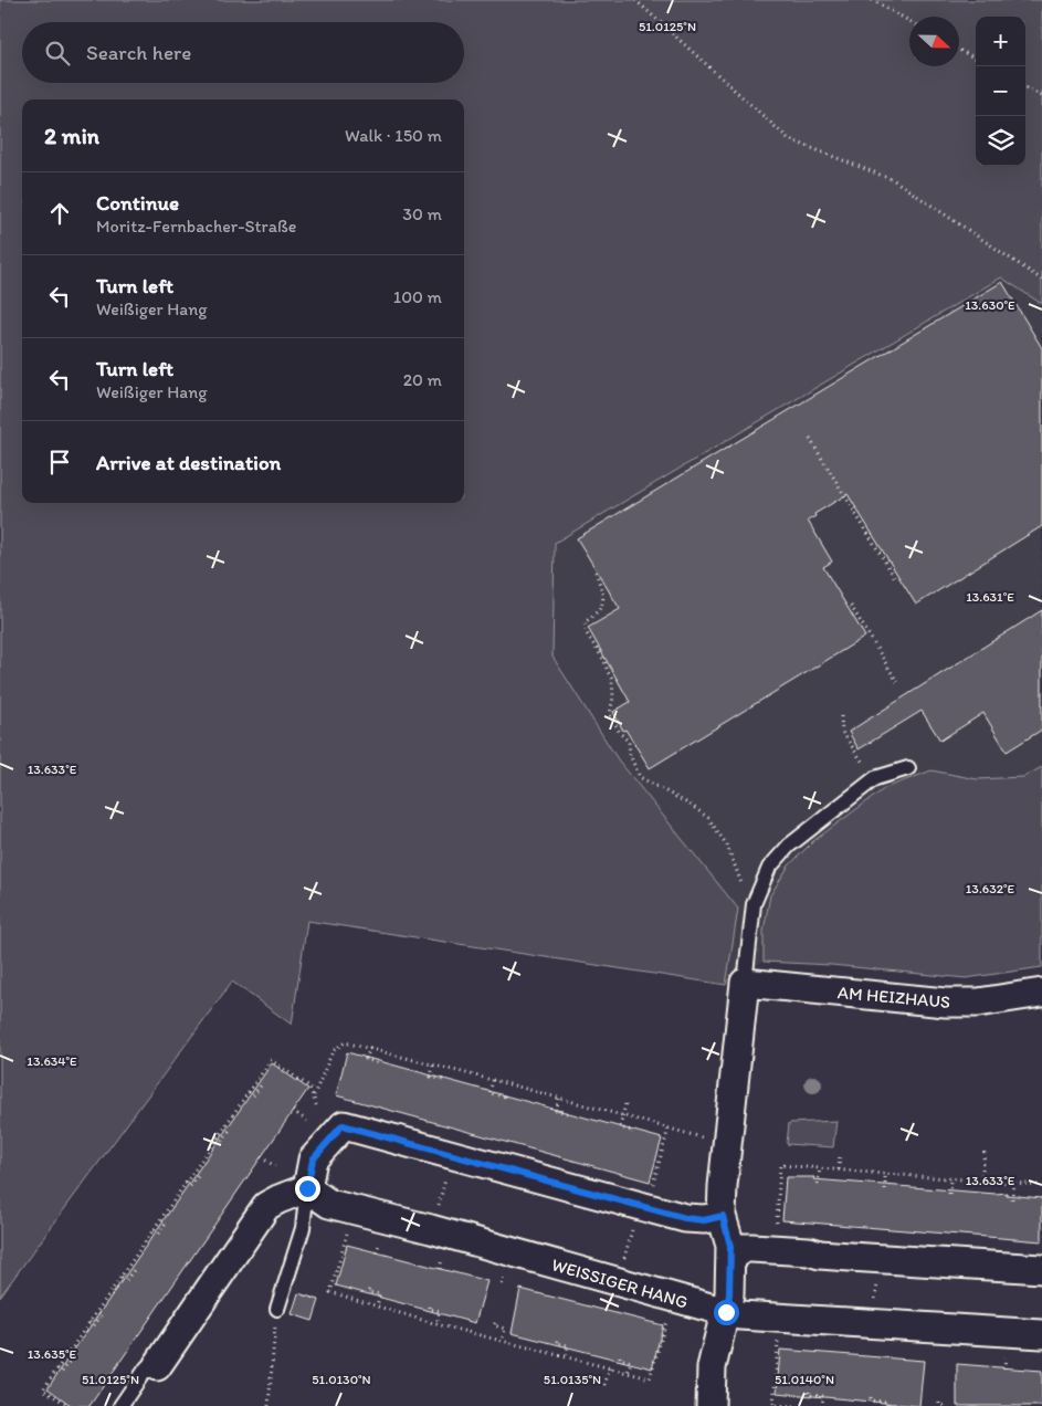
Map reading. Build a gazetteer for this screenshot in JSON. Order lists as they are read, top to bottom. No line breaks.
{"streets":{"street":["AM HEIZHAUS","WEISSIGER HANG"]},"north":"right","page":{"map_buttons":["+","−"],"search":"Search here","heading":["2 min","Walk · 150 m"],"list":[["Continue","Moritz-Fernbacher-Straße","30 m"],["Turn left","Weißiger Hang","100 m"],["Turn left","Weißiger Hang","20 m"],"Arrive at destination"]},"coordinates":["51.0125°N","13.630°E","13.631°E","13.633°E","13.632°E","13.634°E","13.635°E","51.0130°N","51.0135°N","51.0140°N"]}
